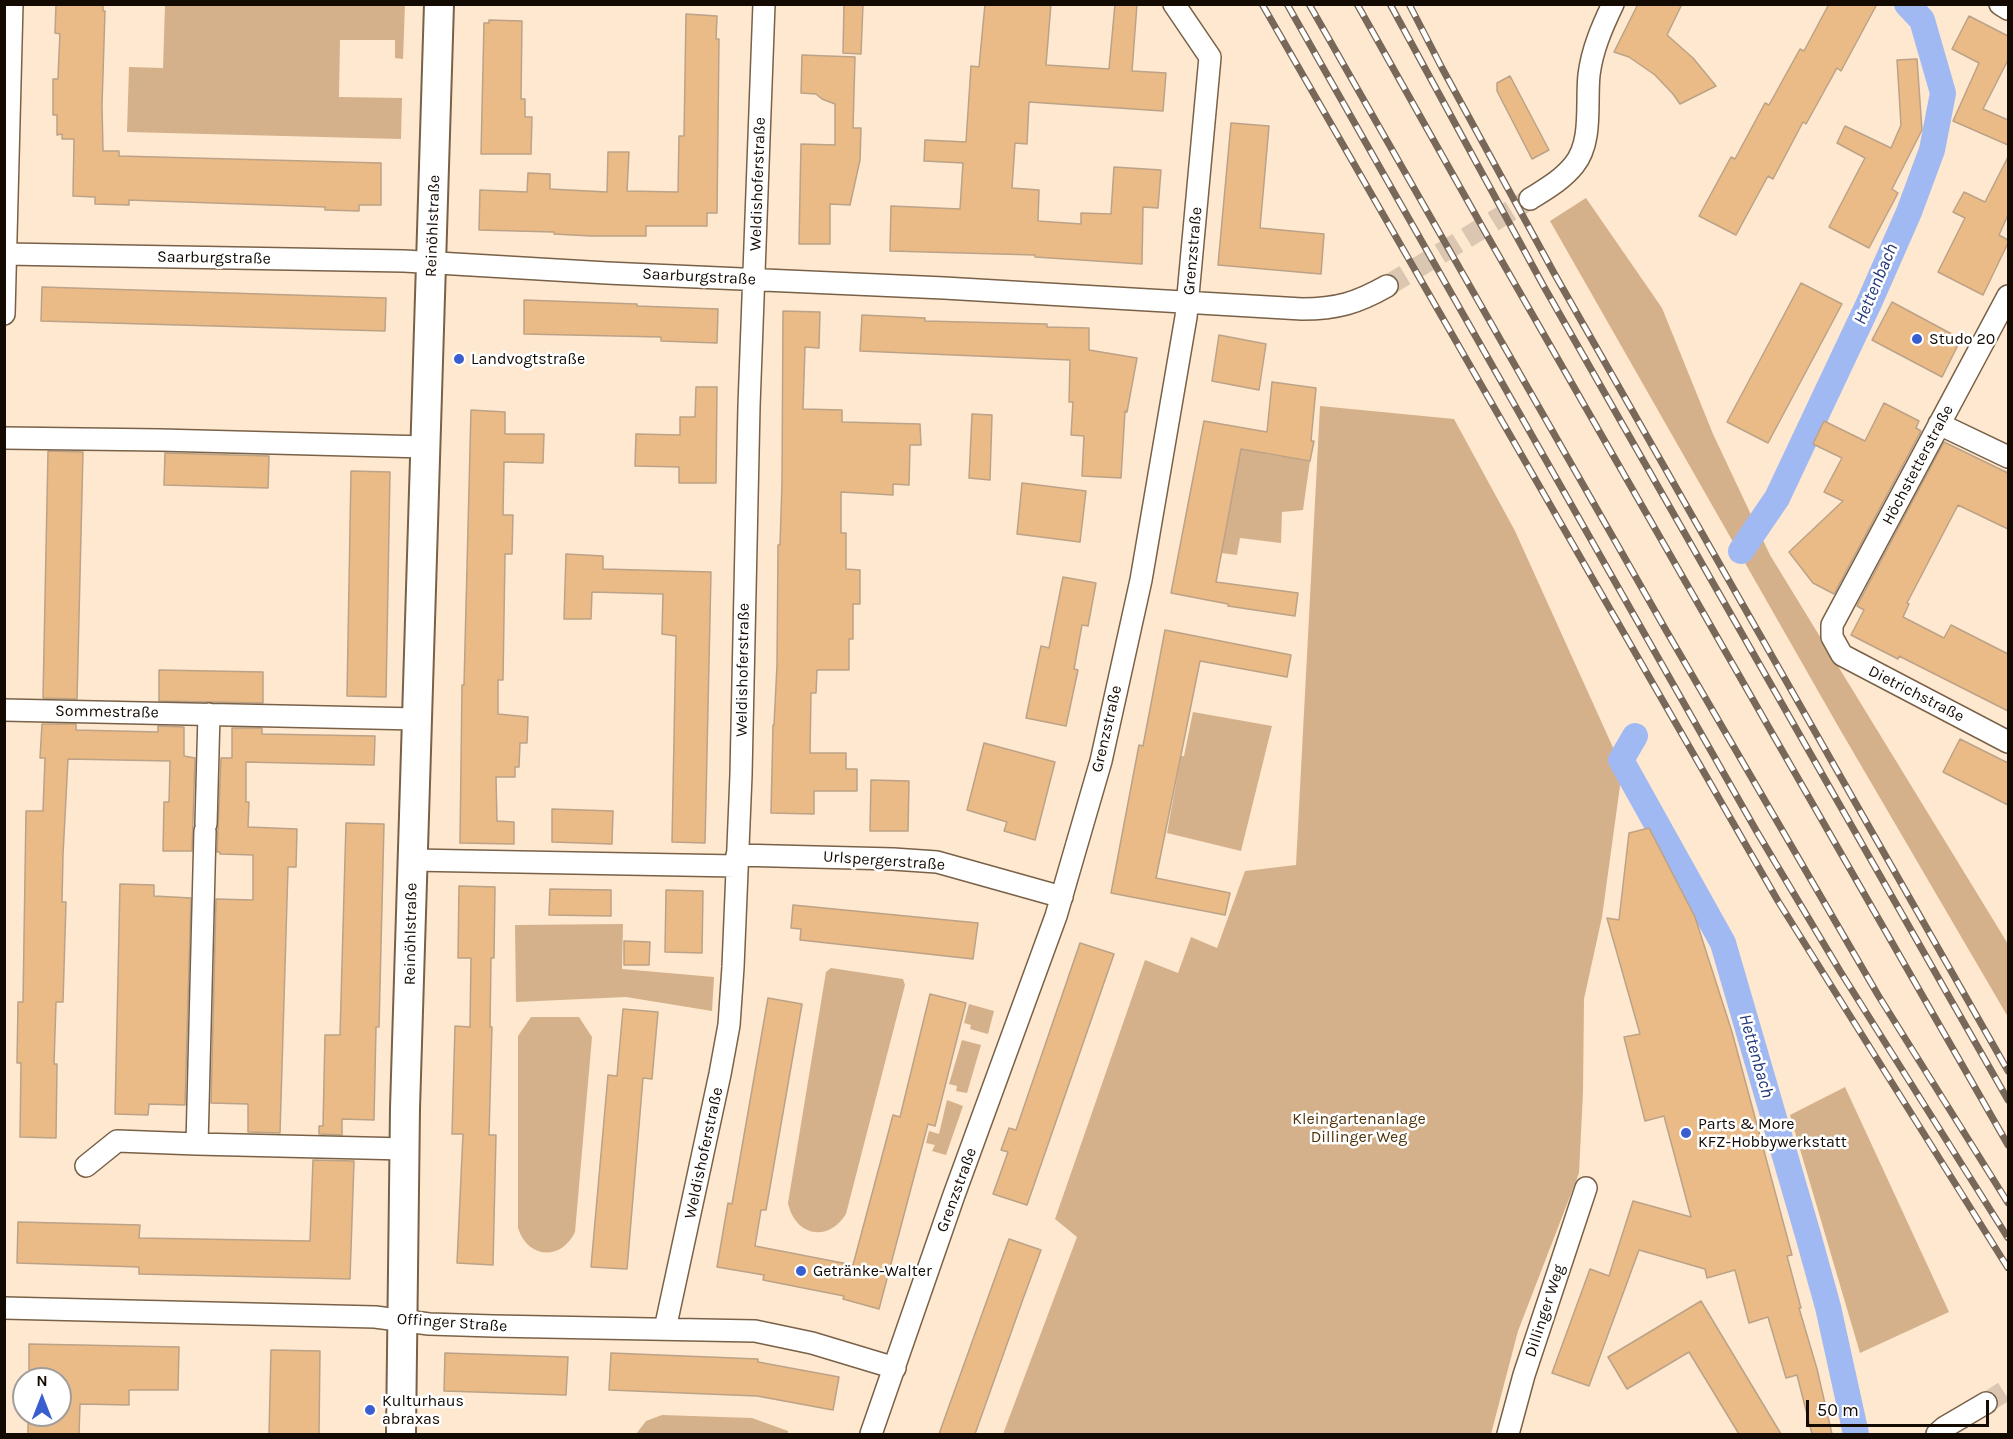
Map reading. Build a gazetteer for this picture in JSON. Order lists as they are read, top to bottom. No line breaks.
{"streets":{"street":["Weldishoferstraße","Reinöhlstraße","Grenzstraße","Saarburgstraße","Höchstetterstraße","Dietrichstraße","Sommestraße","Urlspergerstraße","Dillinger Weg","Offinger Straße"]},"crossings":[["Weldishoferstraße","Saarburgstraße"],["Weldishoferstraße","Urlspergerstraße"],["Weldishoferstraße","Offinger Straße"],["Reinöhlstraße","Saarburgstraße"],["Reinöhlstraße","Urlspergerstraße"],["Reinöhlstraße","Offinger Straße"],["Grenzstraße","Saarburgstraße"],["Grenzstraße","Urlspergerstraße"],["Grenzstraße","Offinger Straße"],["Höchstetterstraße","Dietrichstraße"]],"water":["Hettenbach"],"parks":["Kleingartenanlage Dillinger Weg"],"places":["Studo 20","Landvogtstraße","Parts & More KFZ-Hobbywerkstatt","Getränke-Walter","Kulturhaus abraxas"],"scale_bar":"50 m","north":"top"}
